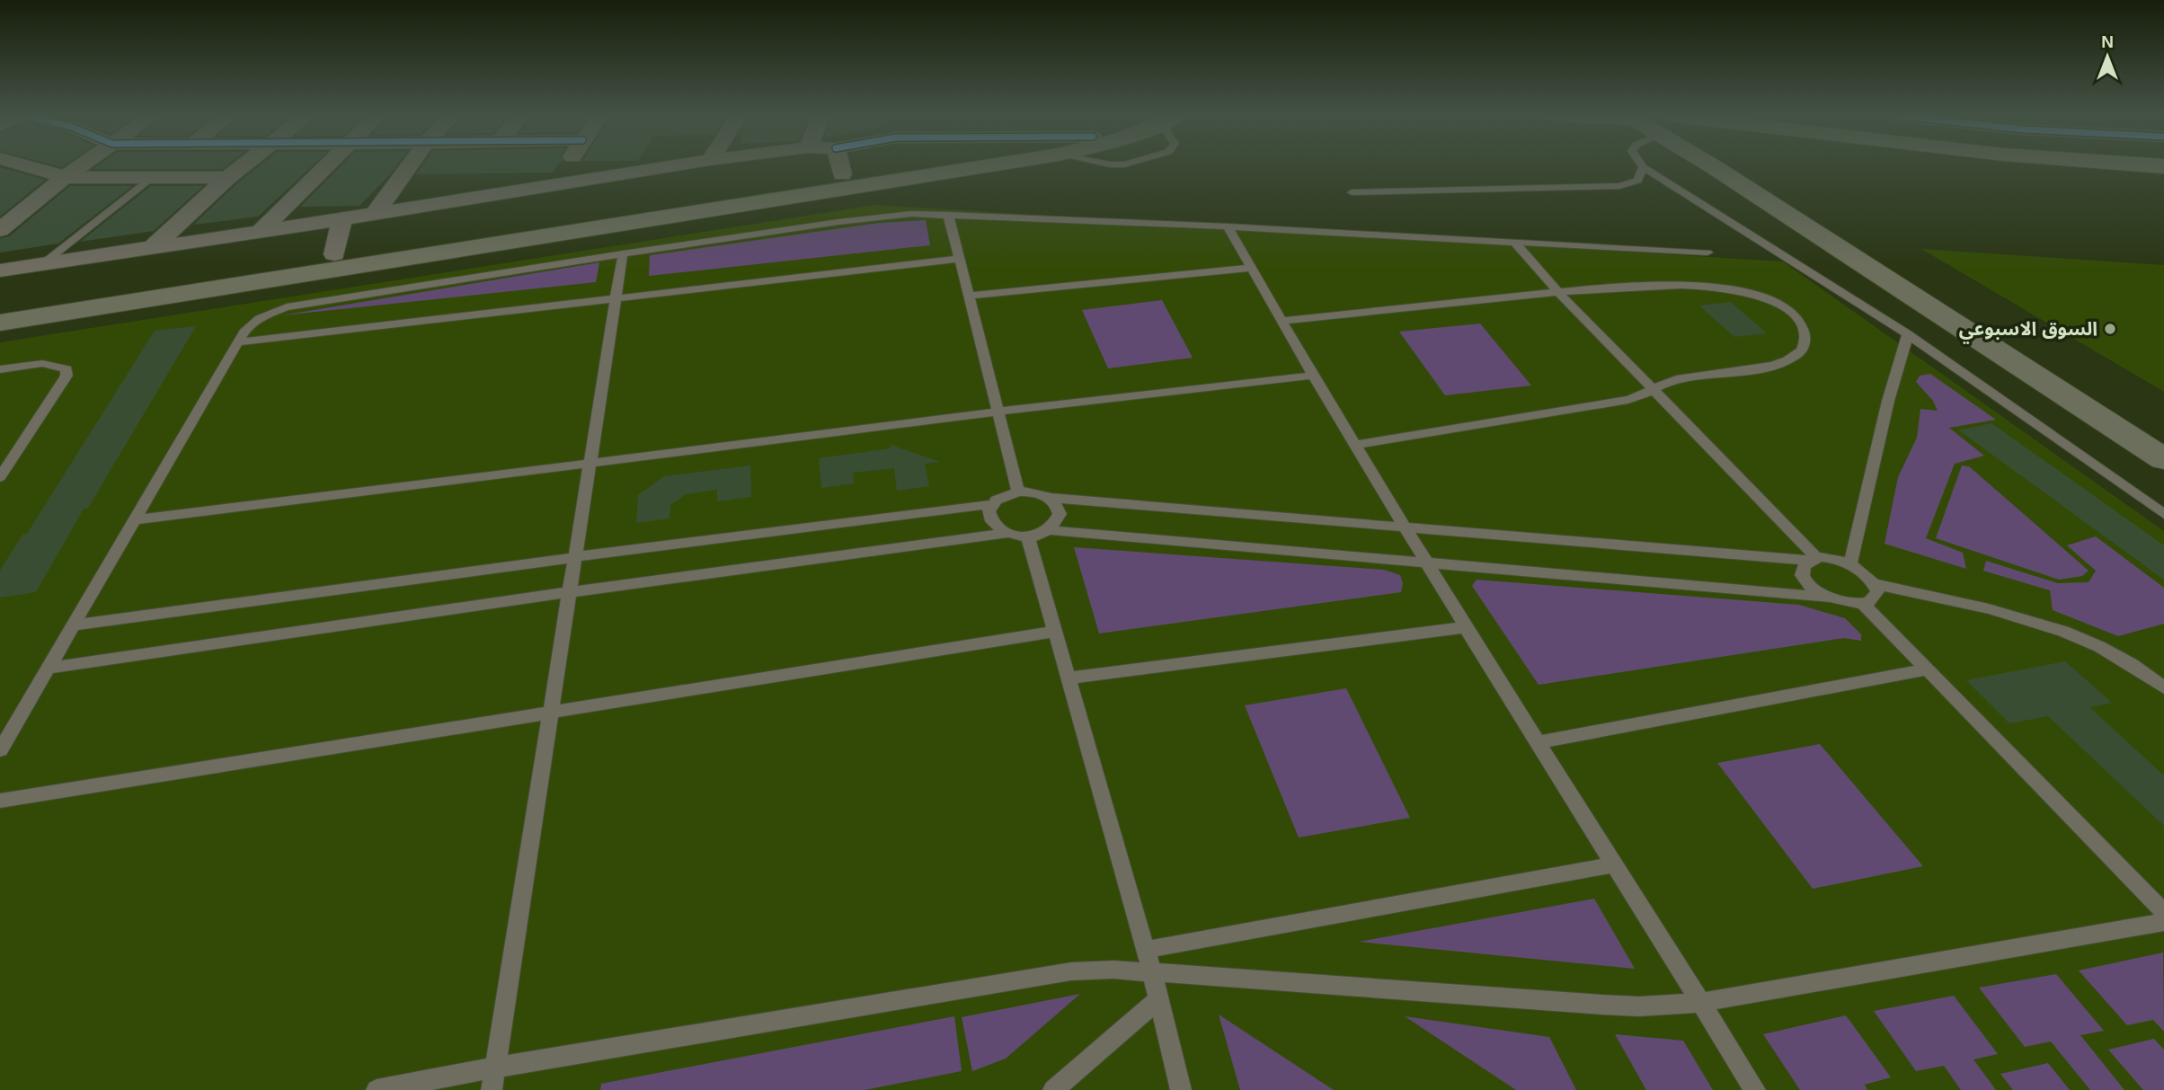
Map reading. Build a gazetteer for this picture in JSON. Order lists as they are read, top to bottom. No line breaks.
{"places":["السوق الاسبوعي"],"north":"top"}
